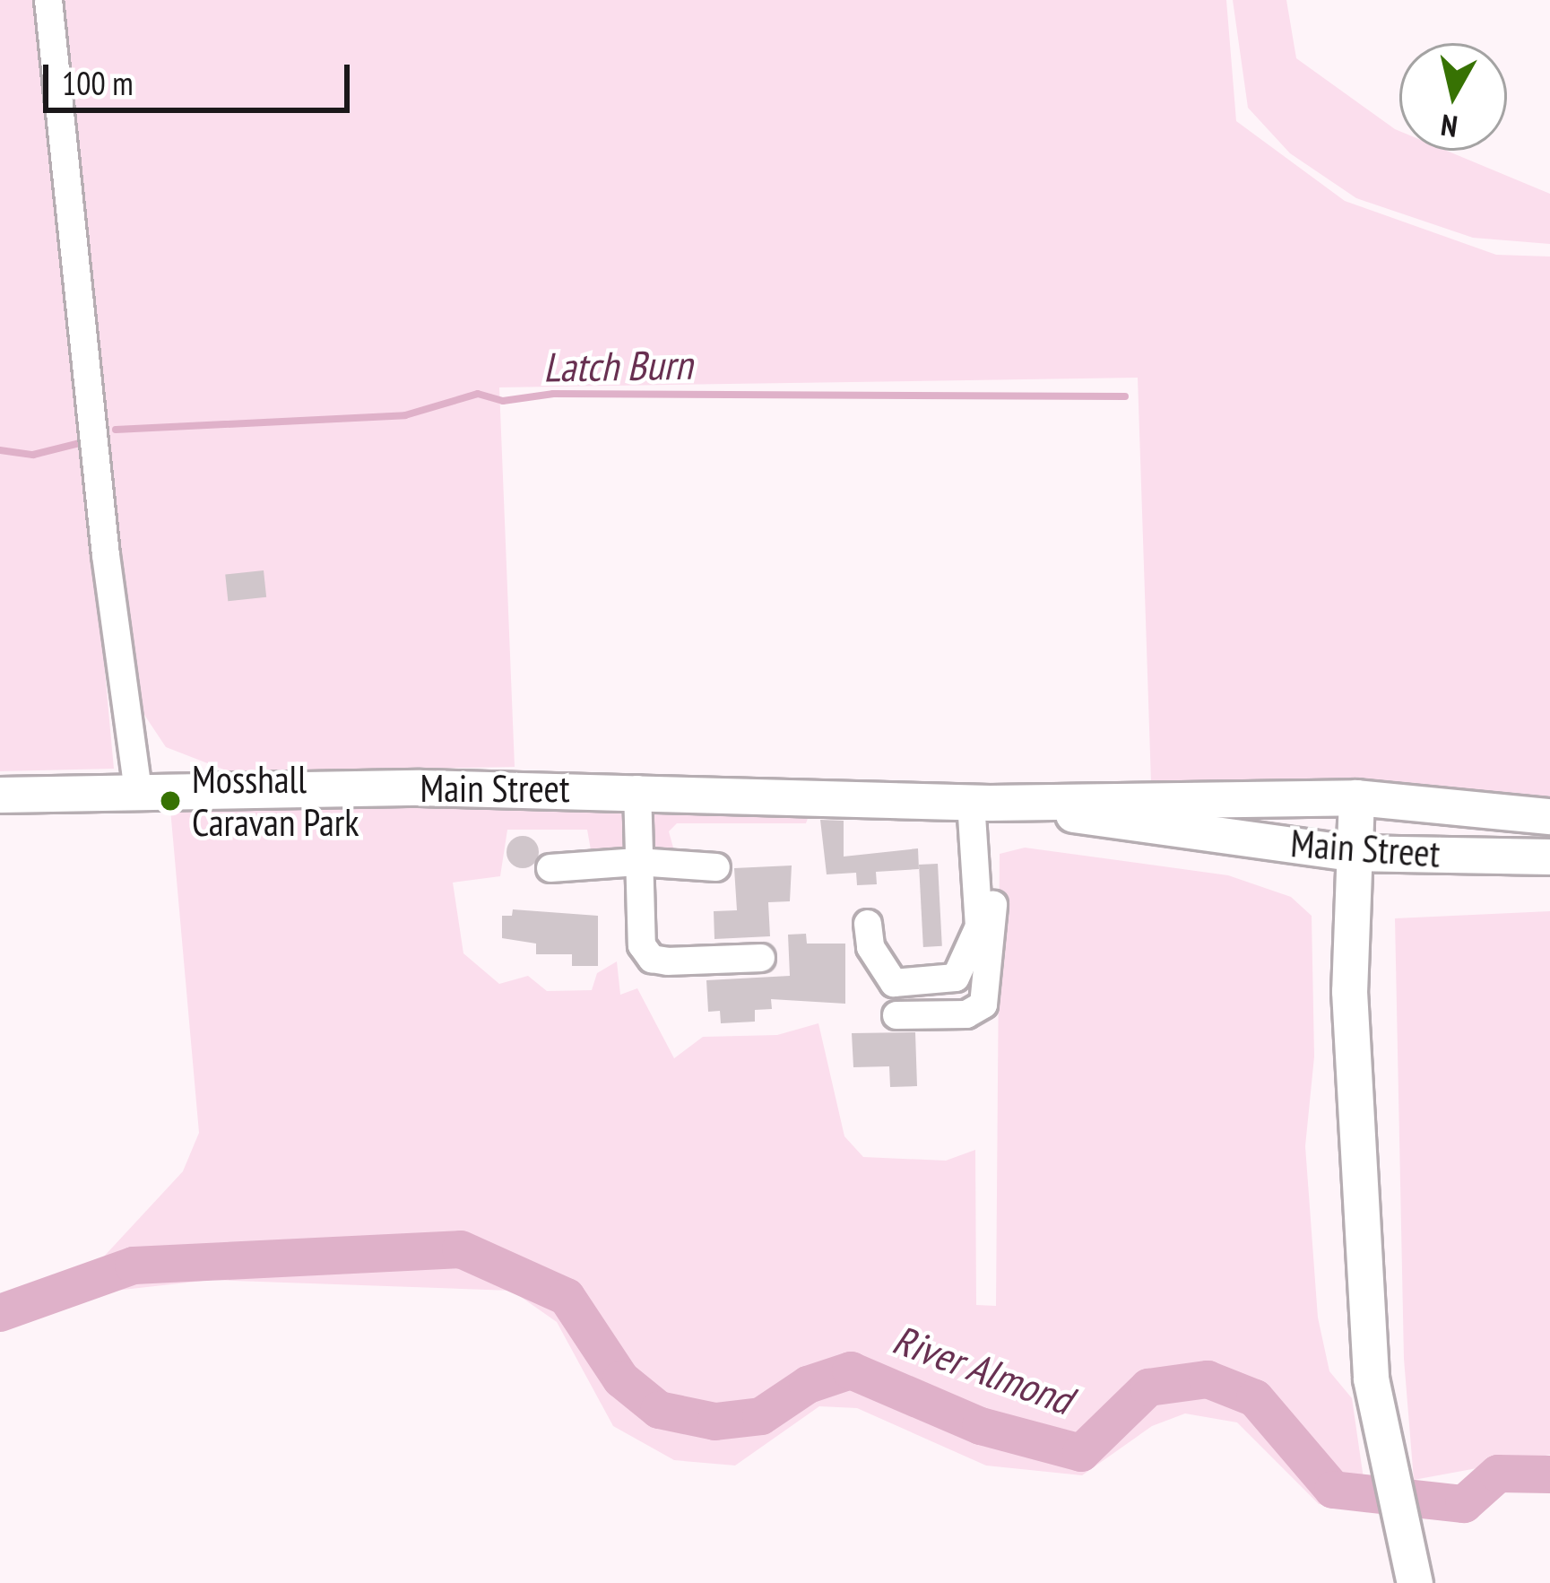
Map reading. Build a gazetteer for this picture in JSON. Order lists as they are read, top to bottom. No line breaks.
{"streets":{"main road":["Main Street"]},"water":["Latch Burn","River Almond"],"places":["Mosshall Caravan Park"],"scale_bar":"100 m","north":"bottom"}
